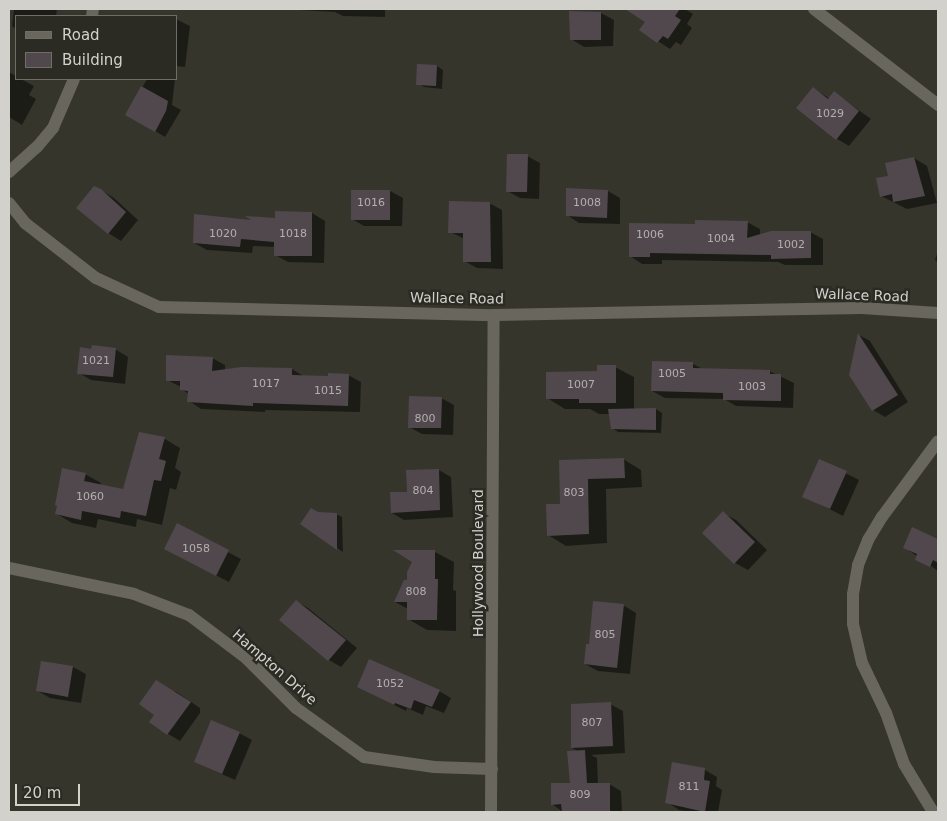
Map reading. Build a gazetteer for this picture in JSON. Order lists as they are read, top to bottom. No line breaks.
{"streets":{"street":["Wallace Road","Hollywood Boulevard","Hampton Drive"]},"crossings":[["Wallace Road","Hollywood Boulevard"],["Hollywood Boulevard","Hampton Drive"]],"house_numbers":["1029","1016","1008","1020","1018","1006","1004","1002","1021","1005","1017","1007","1003","1015","800","804","803","1060","1058","808","805","1052","807","811","809"],"legend":["Road","Building"],"scale_bar":"20 m"}
